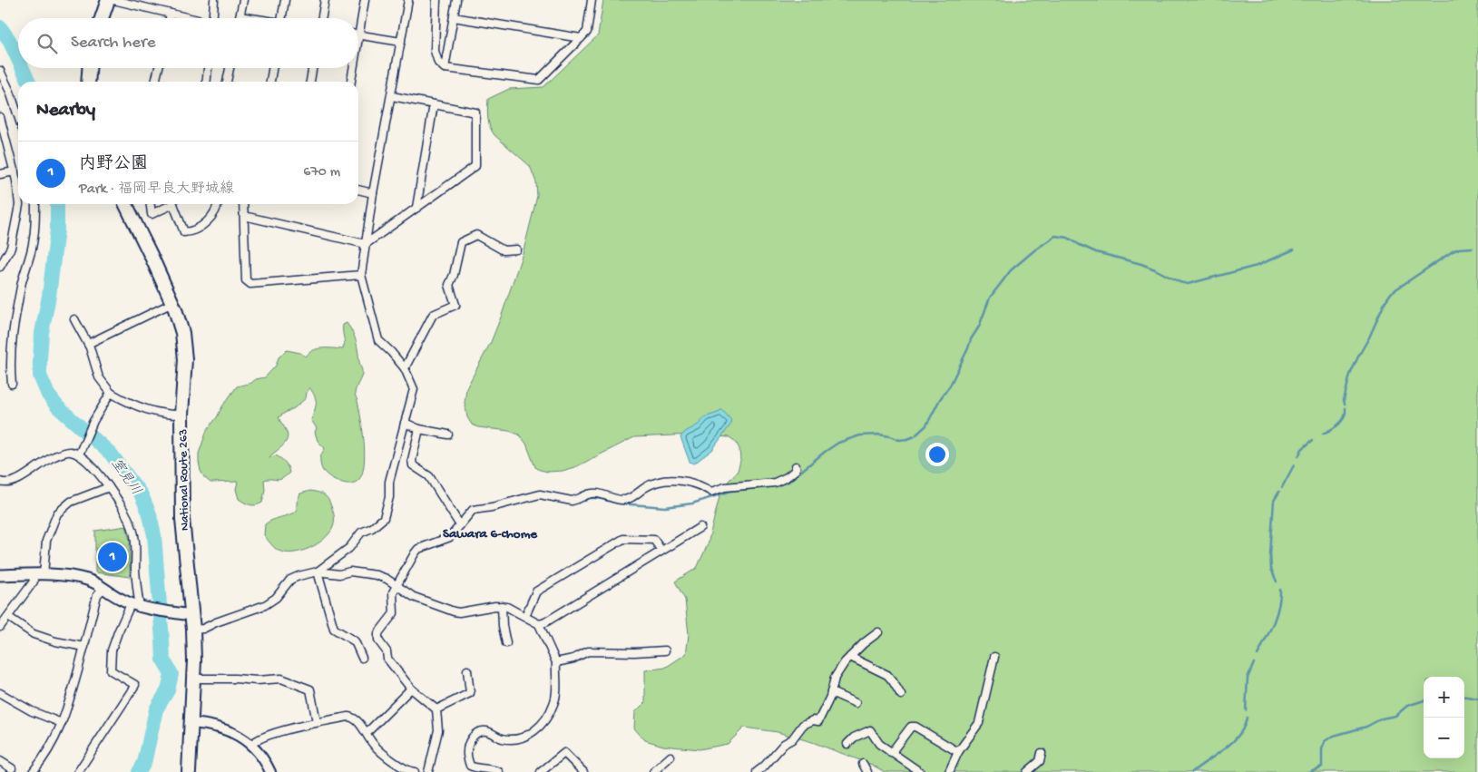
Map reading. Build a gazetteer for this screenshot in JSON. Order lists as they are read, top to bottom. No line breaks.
{"streets":{"highway":["National Route 263"]},"districts":["Sawara 6-chome"],"water":["室見川"],"page":{"search":"Search here","heading":"Nearby","list":[{"mark":"1","name":"内野公園","note":"Park · 福岡早良大野城線","value":"670 m"}],"pins":"1","map_buttons":["+","−"]}}
